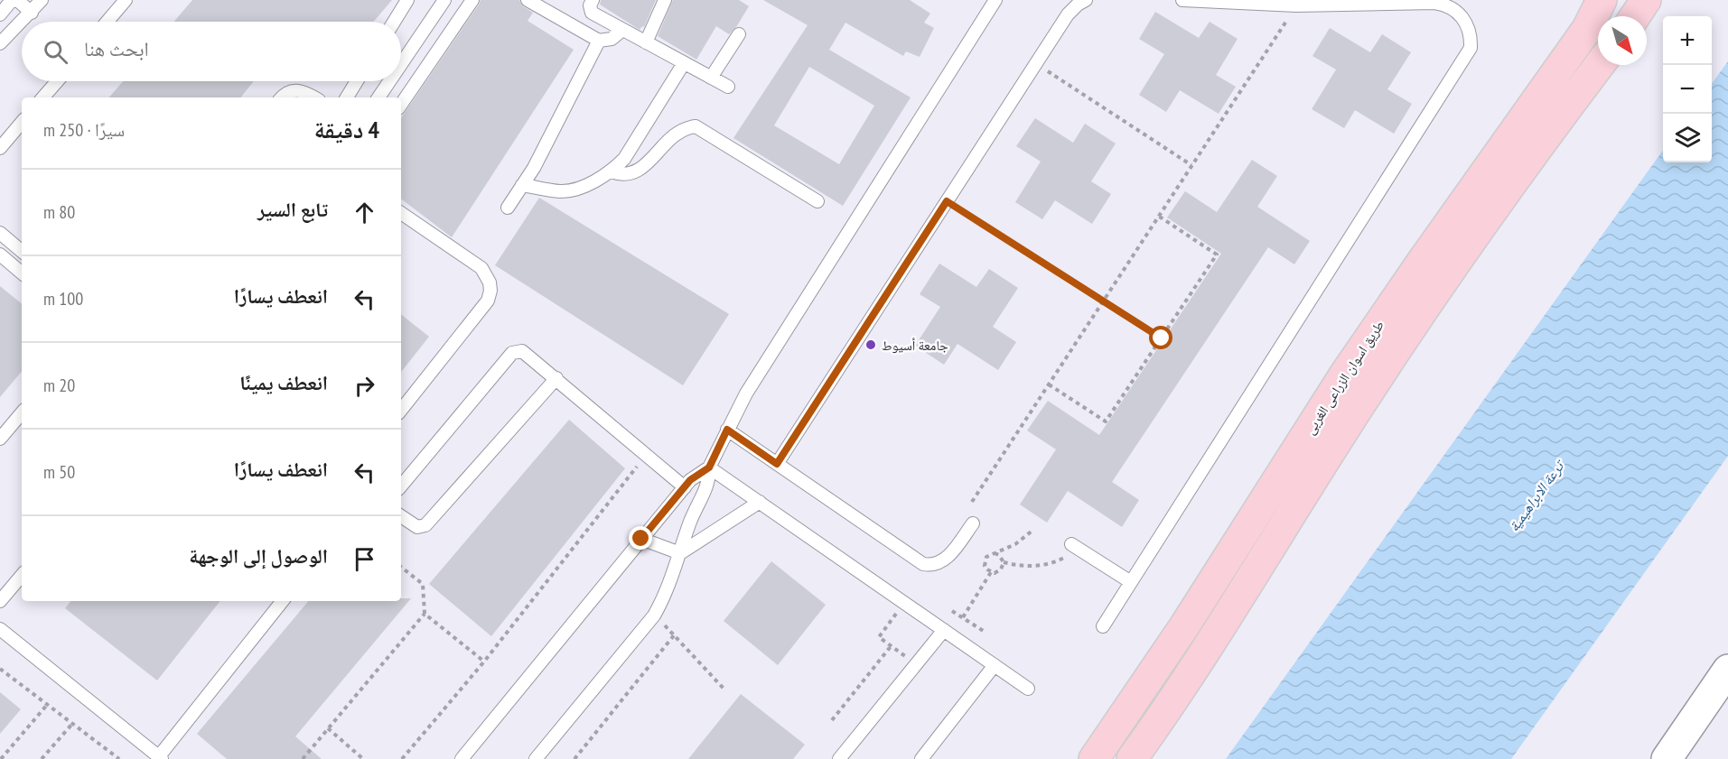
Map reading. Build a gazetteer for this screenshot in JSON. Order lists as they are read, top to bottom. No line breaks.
{"streets":{"main road":["طريق اسوان الزراعى الغربى"]},"water":["ترعة الابراهيمية"],"places":["جامعة أسيوط"],"north":"bottom right","page":{"map_buttons":["+","−"],"search":"ابحث هنا","heading":["4 دقيقة","سيرًا · 250 m"],"list":[["تابع السير","80 m"],["انعطف يسارًا","100 m"],["انعطف يمينًا","20 m"],["انعطف يسارًا","50 m"],"الوصول إلى الوجهة"]}}
